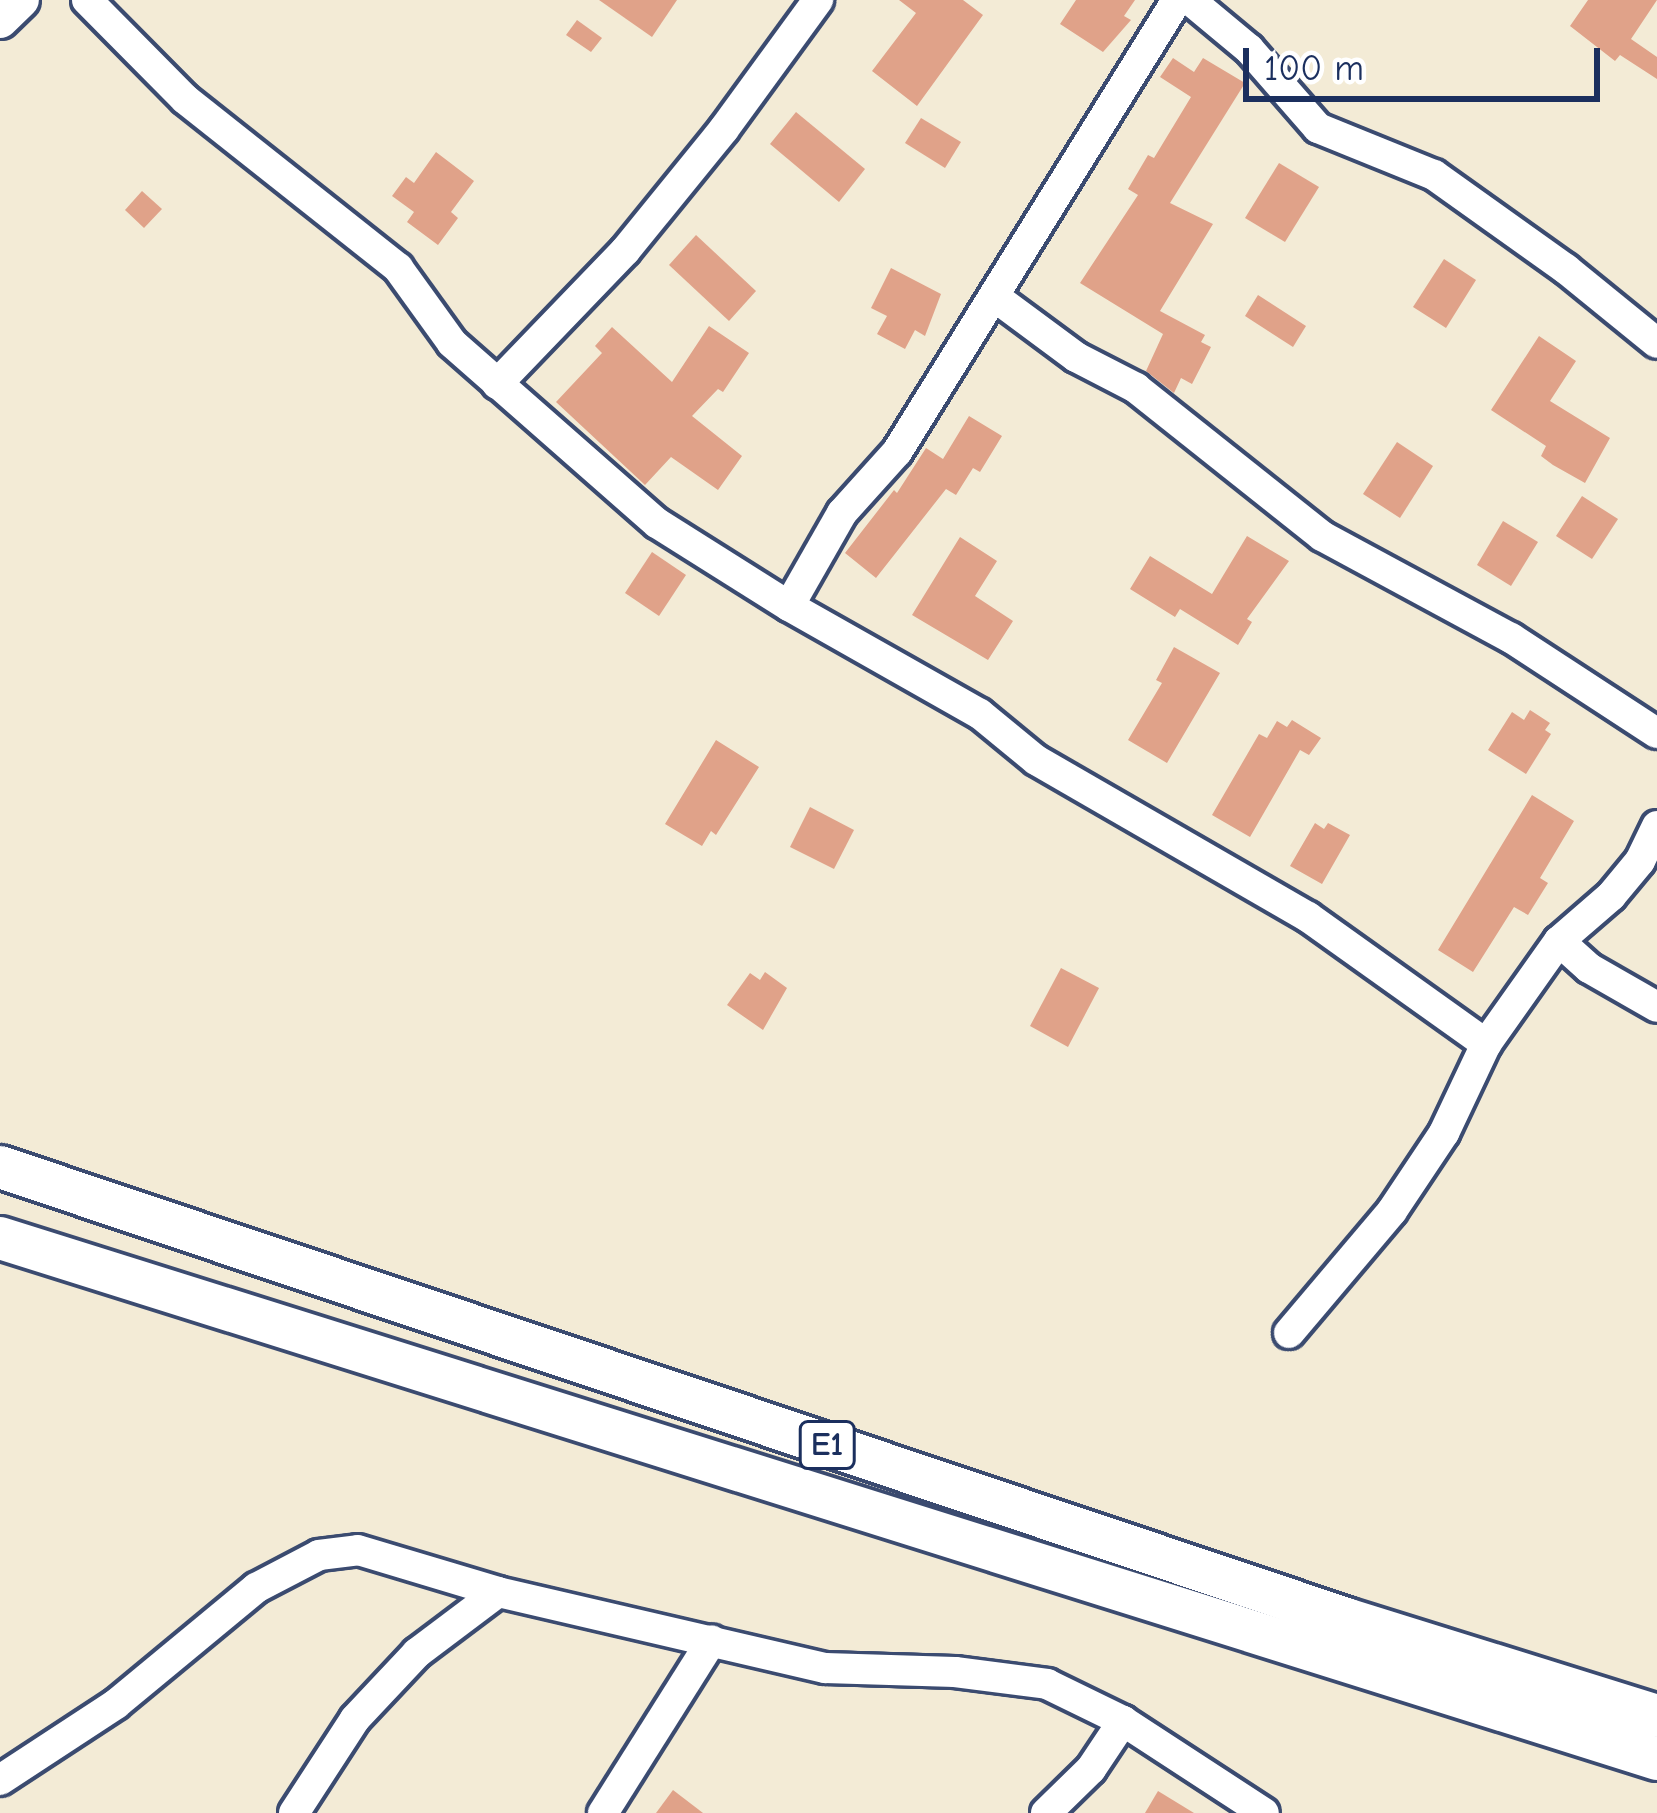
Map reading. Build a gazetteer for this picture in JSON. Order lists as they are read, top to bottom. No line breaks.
{"streets":{"highway":["E1"]},"scale_bar":"100 m"}
